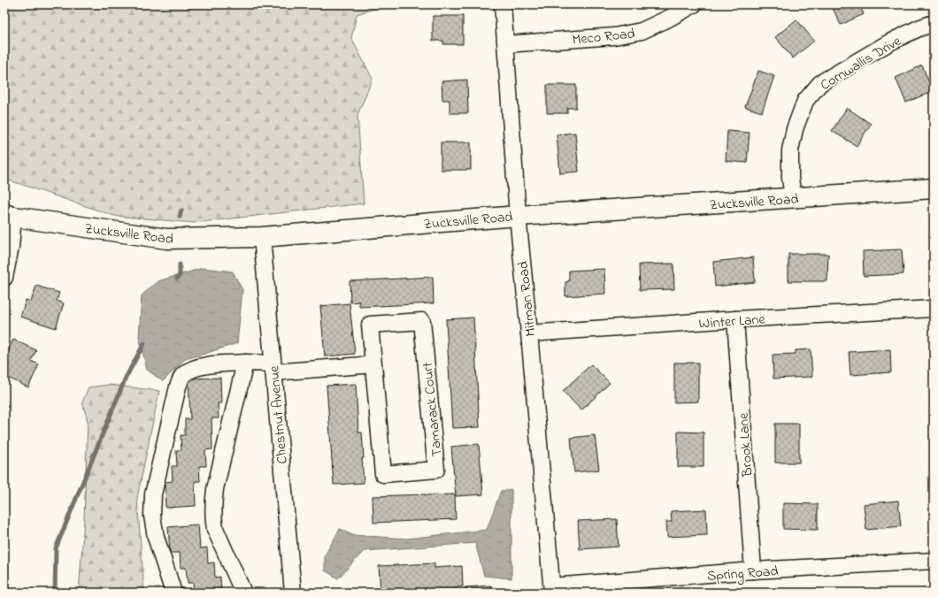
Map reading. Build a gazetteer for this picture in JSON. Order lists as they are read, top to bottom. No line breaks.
{"streets":{"street":["Meco Road","Cornwallis Drive","Zucksville Road","Mitman Road","Winter Lane","Tamarack Court","Chestnut Avenue","Brook Lane","Spring Road"]},"crossings":[["Meco Road","Mitman Road"],["Cornwallis Drive","Zucksville Road"],["Zucksville Road","Mitman Road"],["Zucksville Road","Chestnut Avenue"],["Mitman Road","Winter Lane"],["Mitman Road","Spring Road"],["Winter Lane","Brook Lane"],["Brook Lane","Spring Road"]]}
